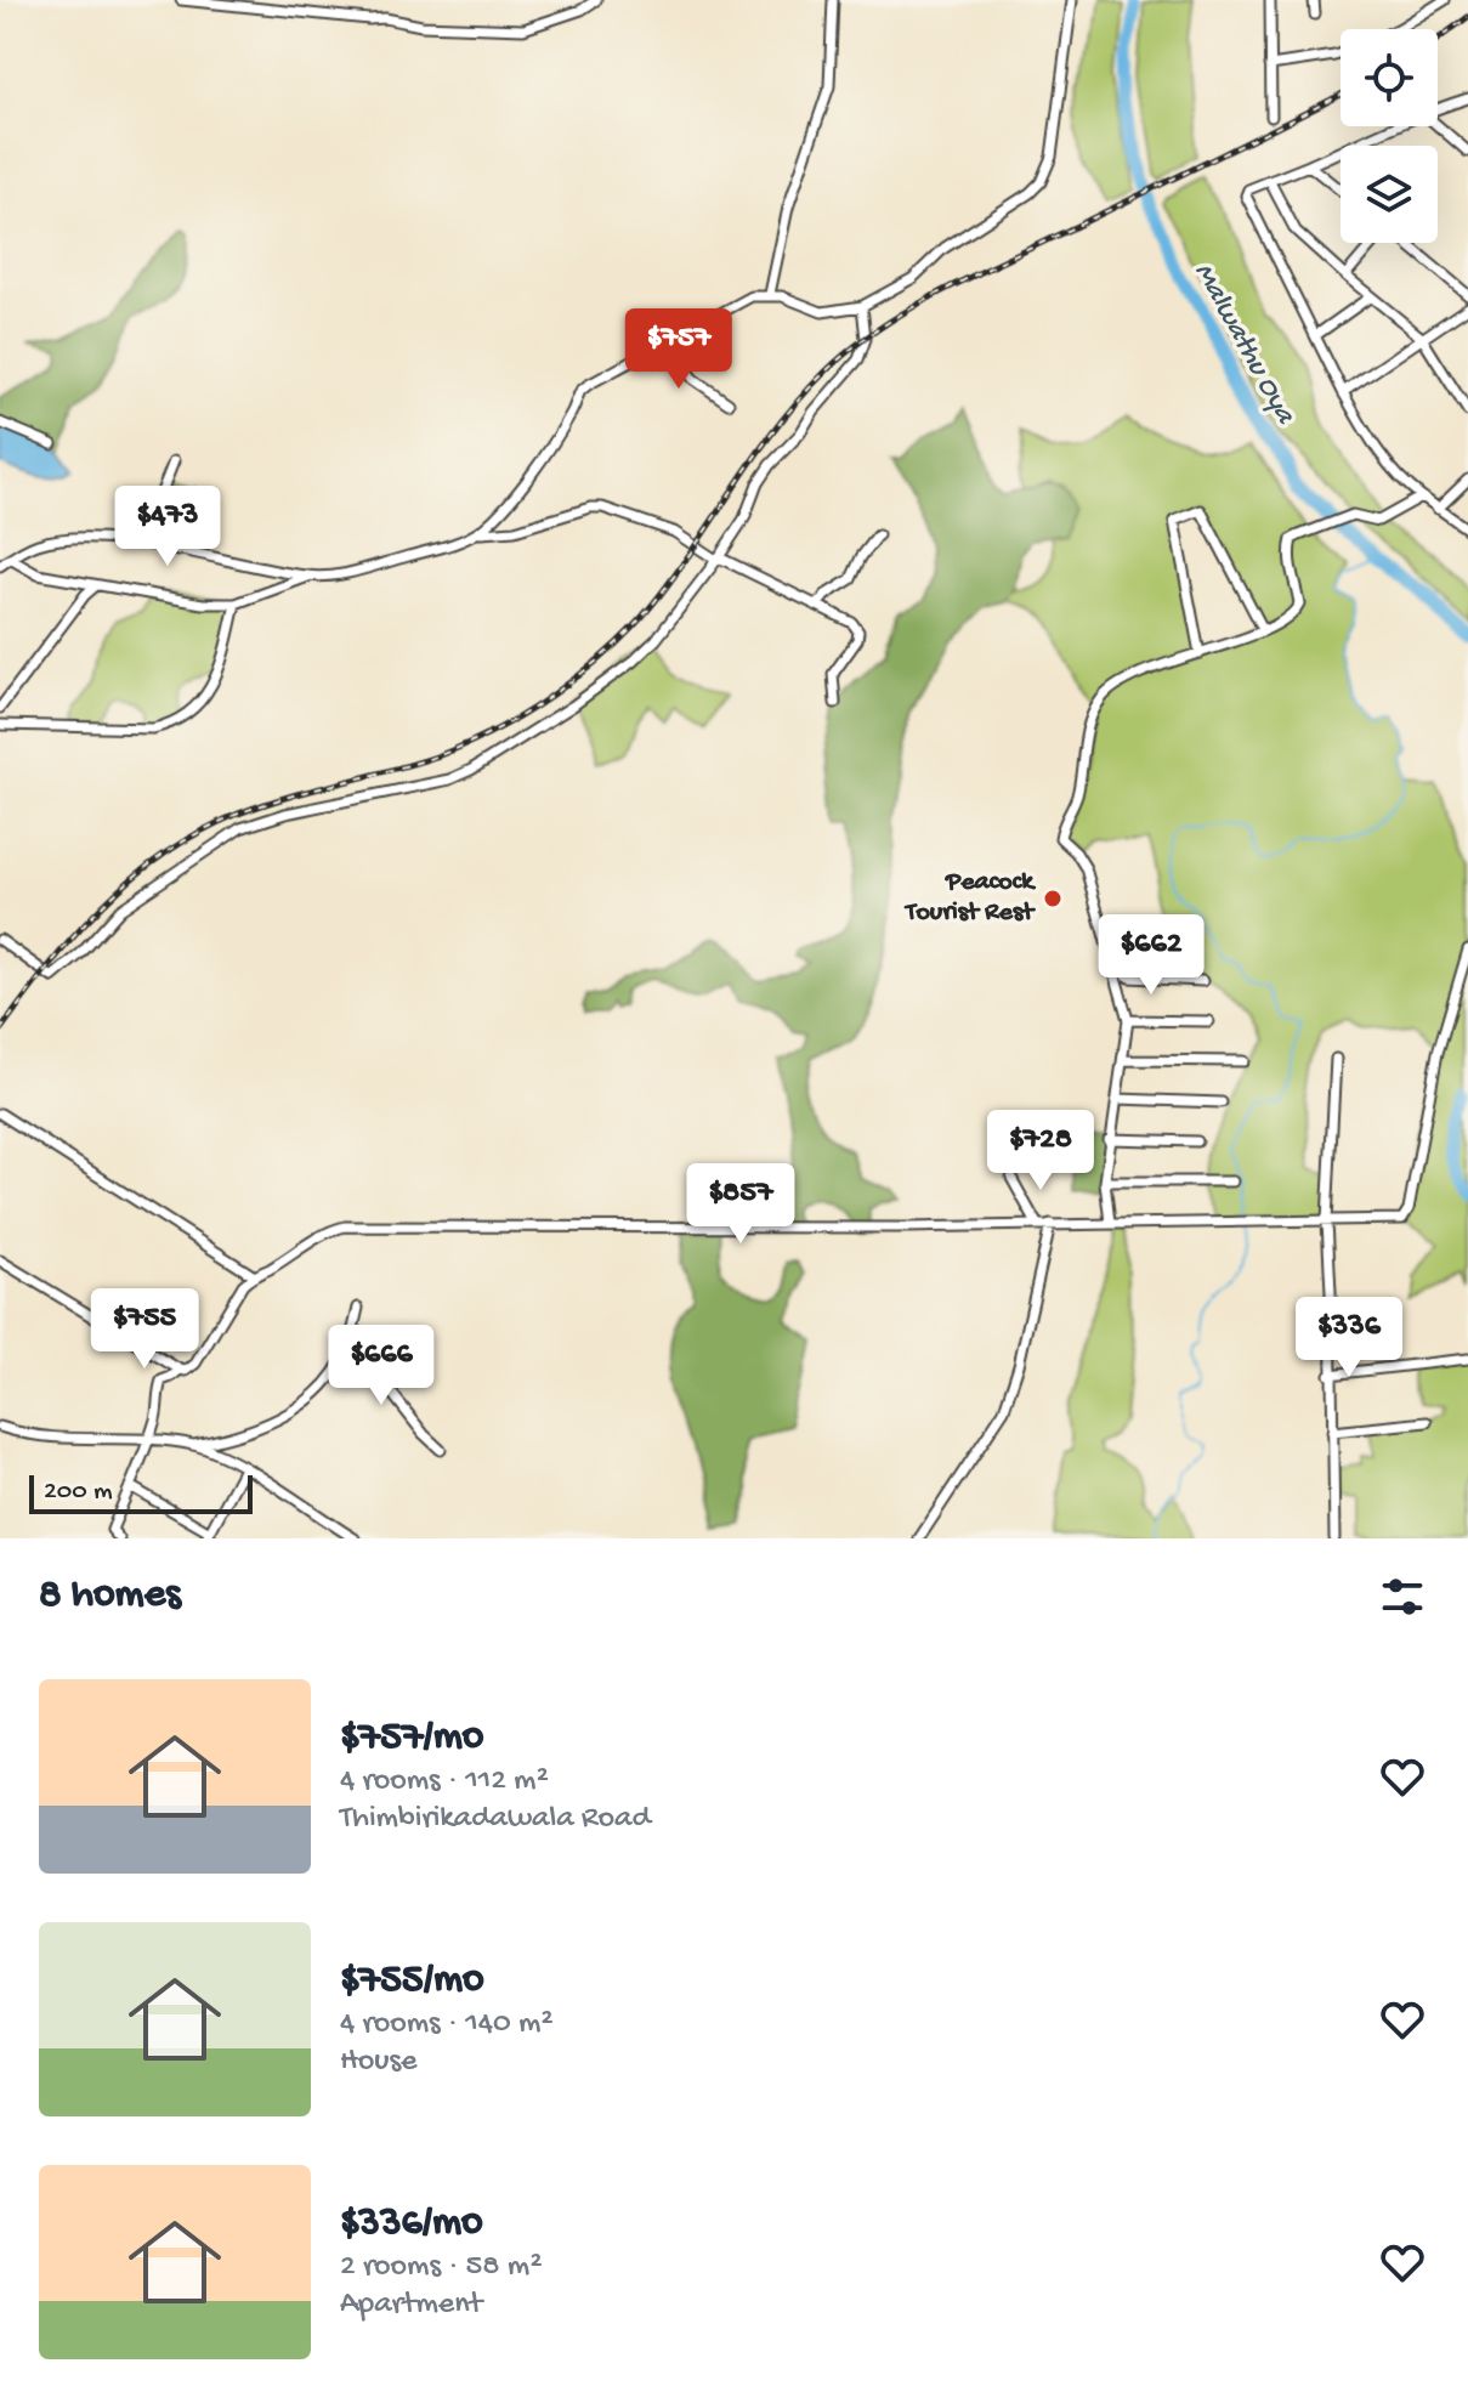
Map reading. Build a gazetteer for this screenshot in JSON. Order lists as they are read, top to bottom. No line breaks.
{"water":["Malwathu Oya"],"places":["Peacock Tourist Rest"],"scale_bar":"200 m","page":{"price":["$757","$473","$662","$728","$857","$755","$336","$666"],"scale":"200 m","heading":"8 homes","list":[{"name":"$757/mo","note":"4 rooms · 112 m² · Thimbirikadawala Road"},{"name":"$755/mo","note":"4 rooms · 140 m² · House"},{"name":"$336/mo","note":"2 rooms · 58 m² · Apartment"}]}}
